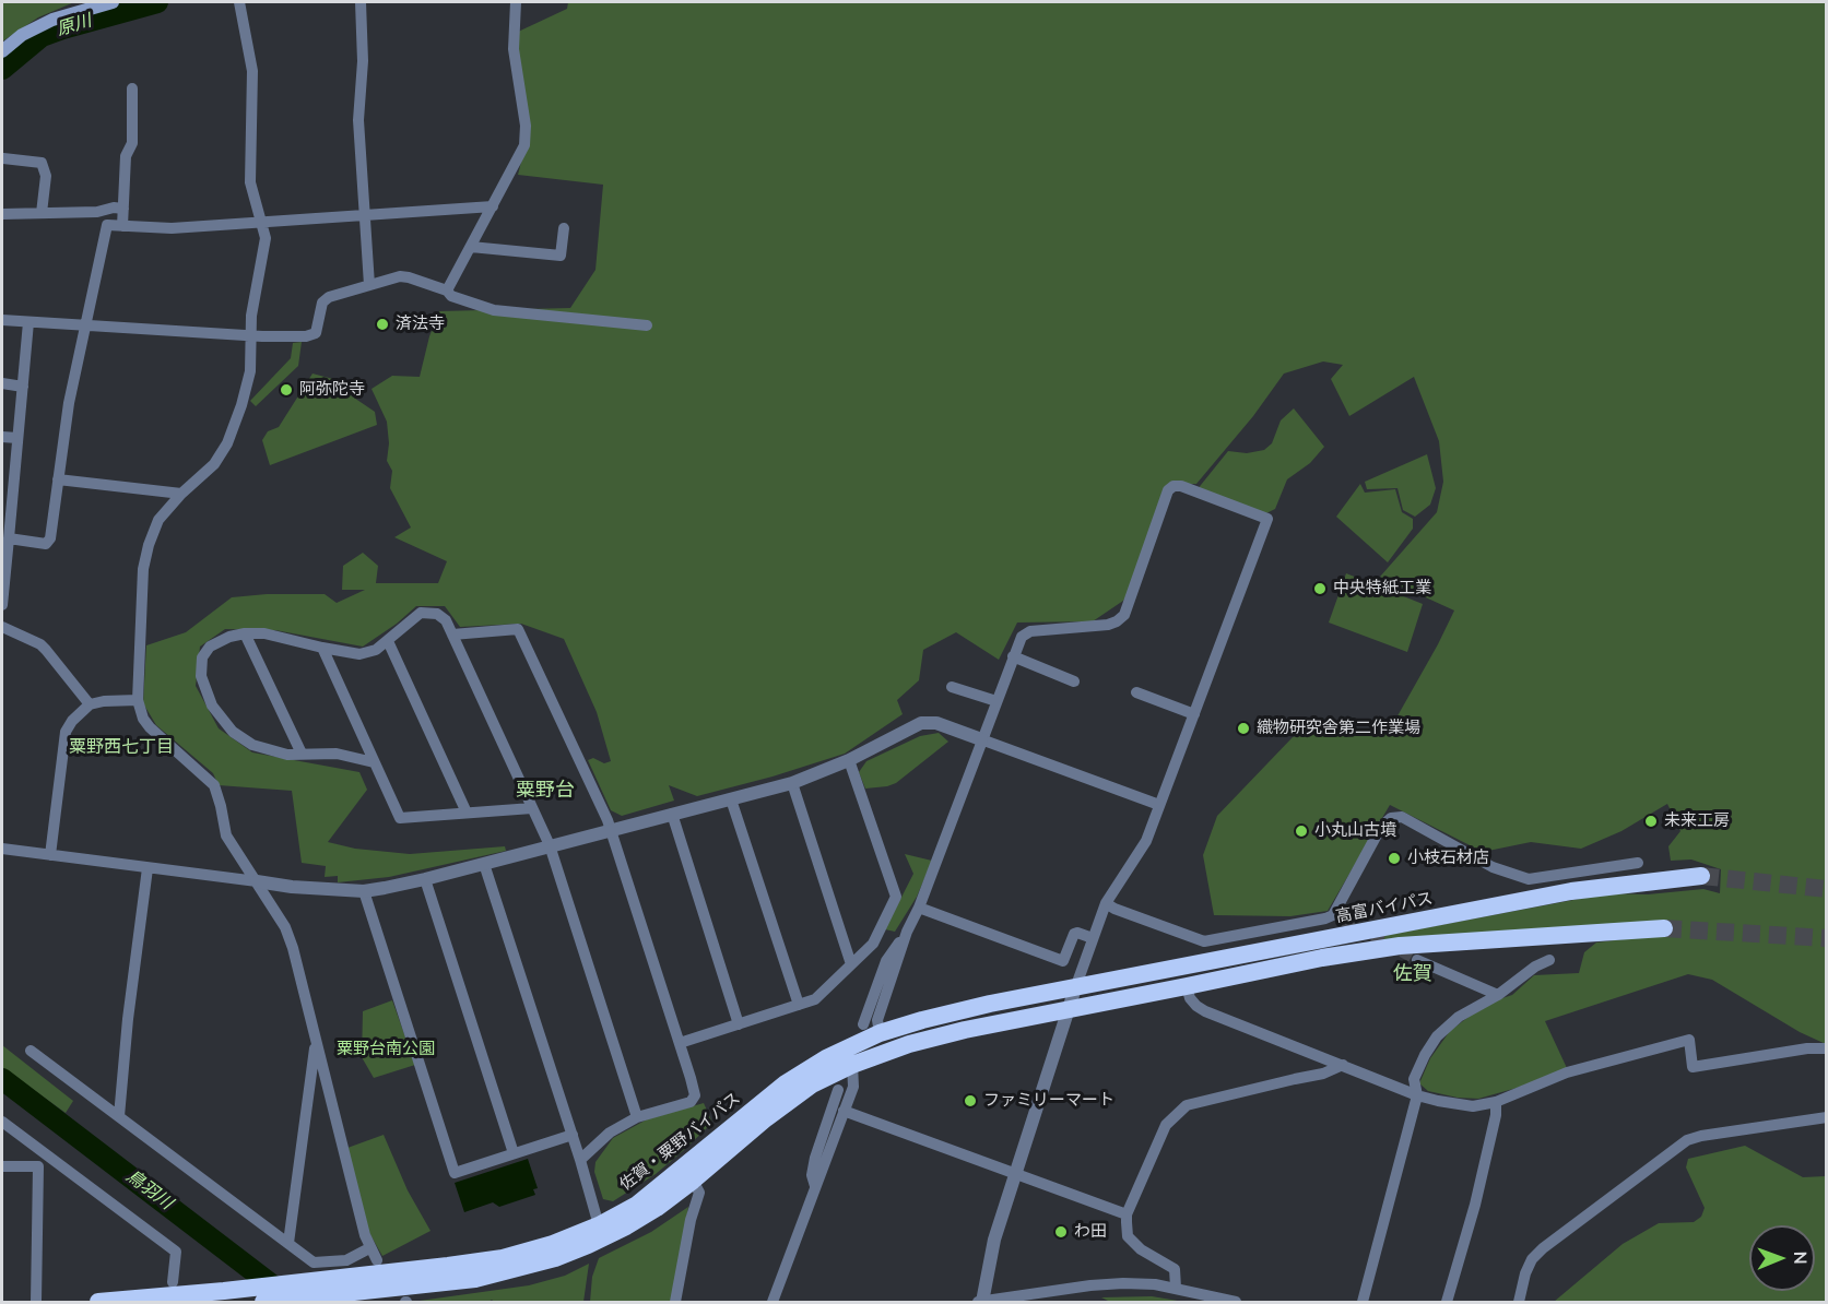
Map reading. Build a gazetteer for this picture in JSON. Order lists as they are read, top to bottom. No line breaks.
{"streets":{"highway":["高富バイパス","佐賀・粟野バイパス"]},"crossings":[["高富バイパス","佐賀・粟野バイパス"]],"districts":["粟野西七丁目","粟野台","佐賀"],"water":["原川","鳥羽川"],"parks":["粟野台南公園"],"places":["済法寺","阿弥陀寺","中央特紙工業","織物研究舎第二作業場","未来工房","小丸山古墳","小枝石材店","ファミリーマート","わ田"],"north":"right"}
